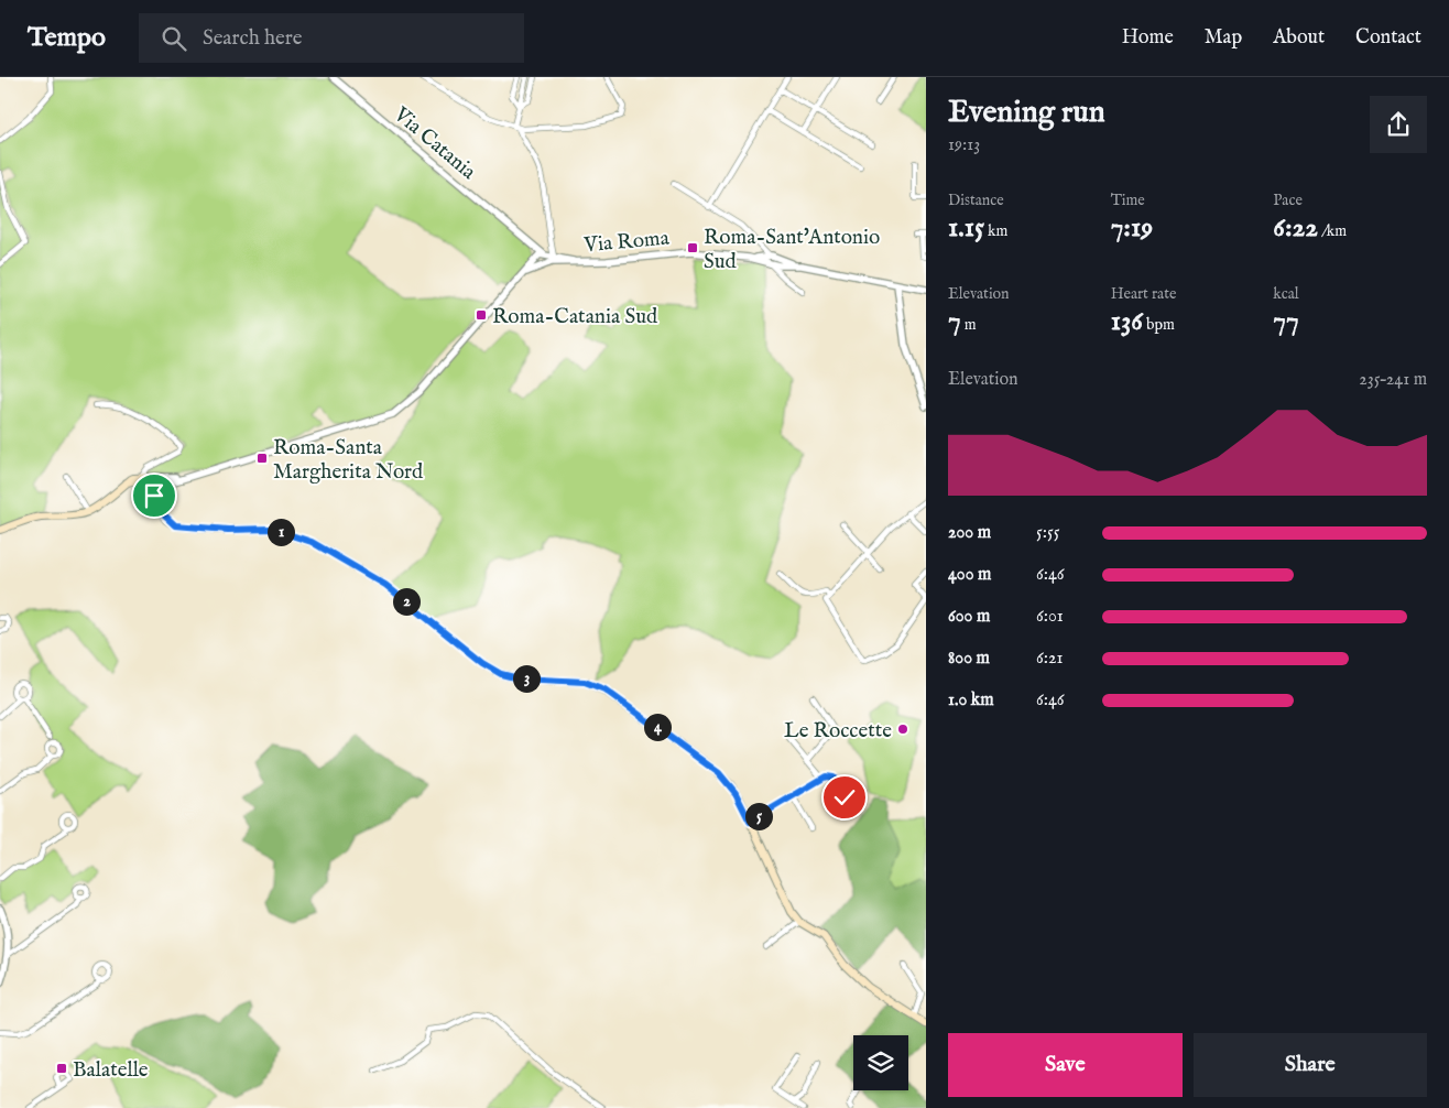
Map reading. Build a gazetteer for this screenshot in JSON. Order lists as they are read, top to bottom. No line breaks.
{"streets":{"street":["Via Catania","Via Roma"]},"places":{"transit":["Roma-Sant'Antonio Sud","Roma-Catania Sud","Roma-Santa Margherita Nord","Balatelle"],"other":["Le Roccette"]},"page":{"header":"Tempo","search":"Search here","nav":["Home","Map","About","Contact"],"heading":["Evening run","19:13"],"stats":[["Distance","1.15 km"],["Time","7:19"],["Pace","6:22 /km"],["Elevation","7 m"],["Heart rate","136 bpm"],["kcal","77"]],"chart":["Elevation","235–241 m"],"list":[{"name":"200 m","note":"5:55"},{"name":"400 m","note":"6:46"},{"name":"600 m","note":"6:01"},{"name":"800 m","note":"6:21"},{"name":"1.0 km","note":"6:46"}],"pins":["1","2","3","4","5"],"buttons":["Save","Share"]}}
